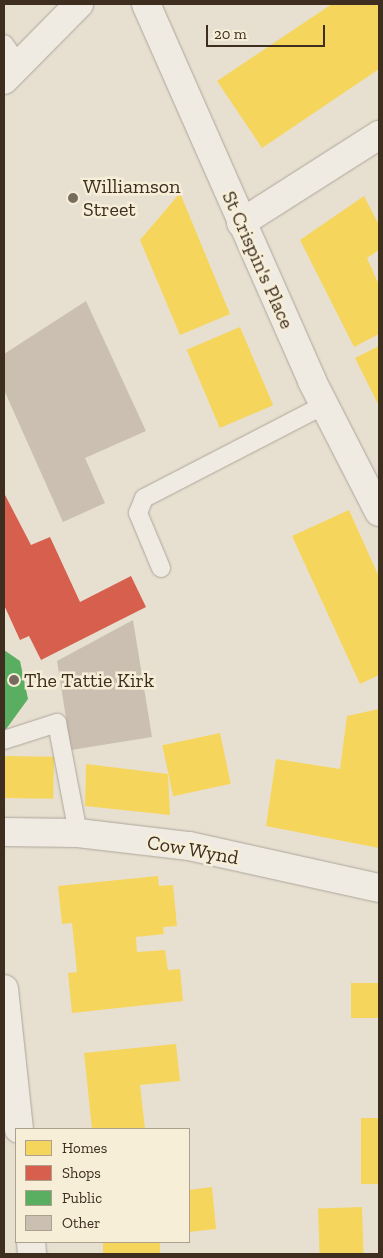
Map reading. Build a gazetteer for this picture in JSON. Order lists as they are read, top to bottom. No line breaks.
{"streets":{"street":["St Crispin's Place","Cow Wynd"]},"places":["Williamson Street","The Tattie Kirk"],"legend":["Homes","Shops","Public","Other"],"scale_bar":"20 m"}
